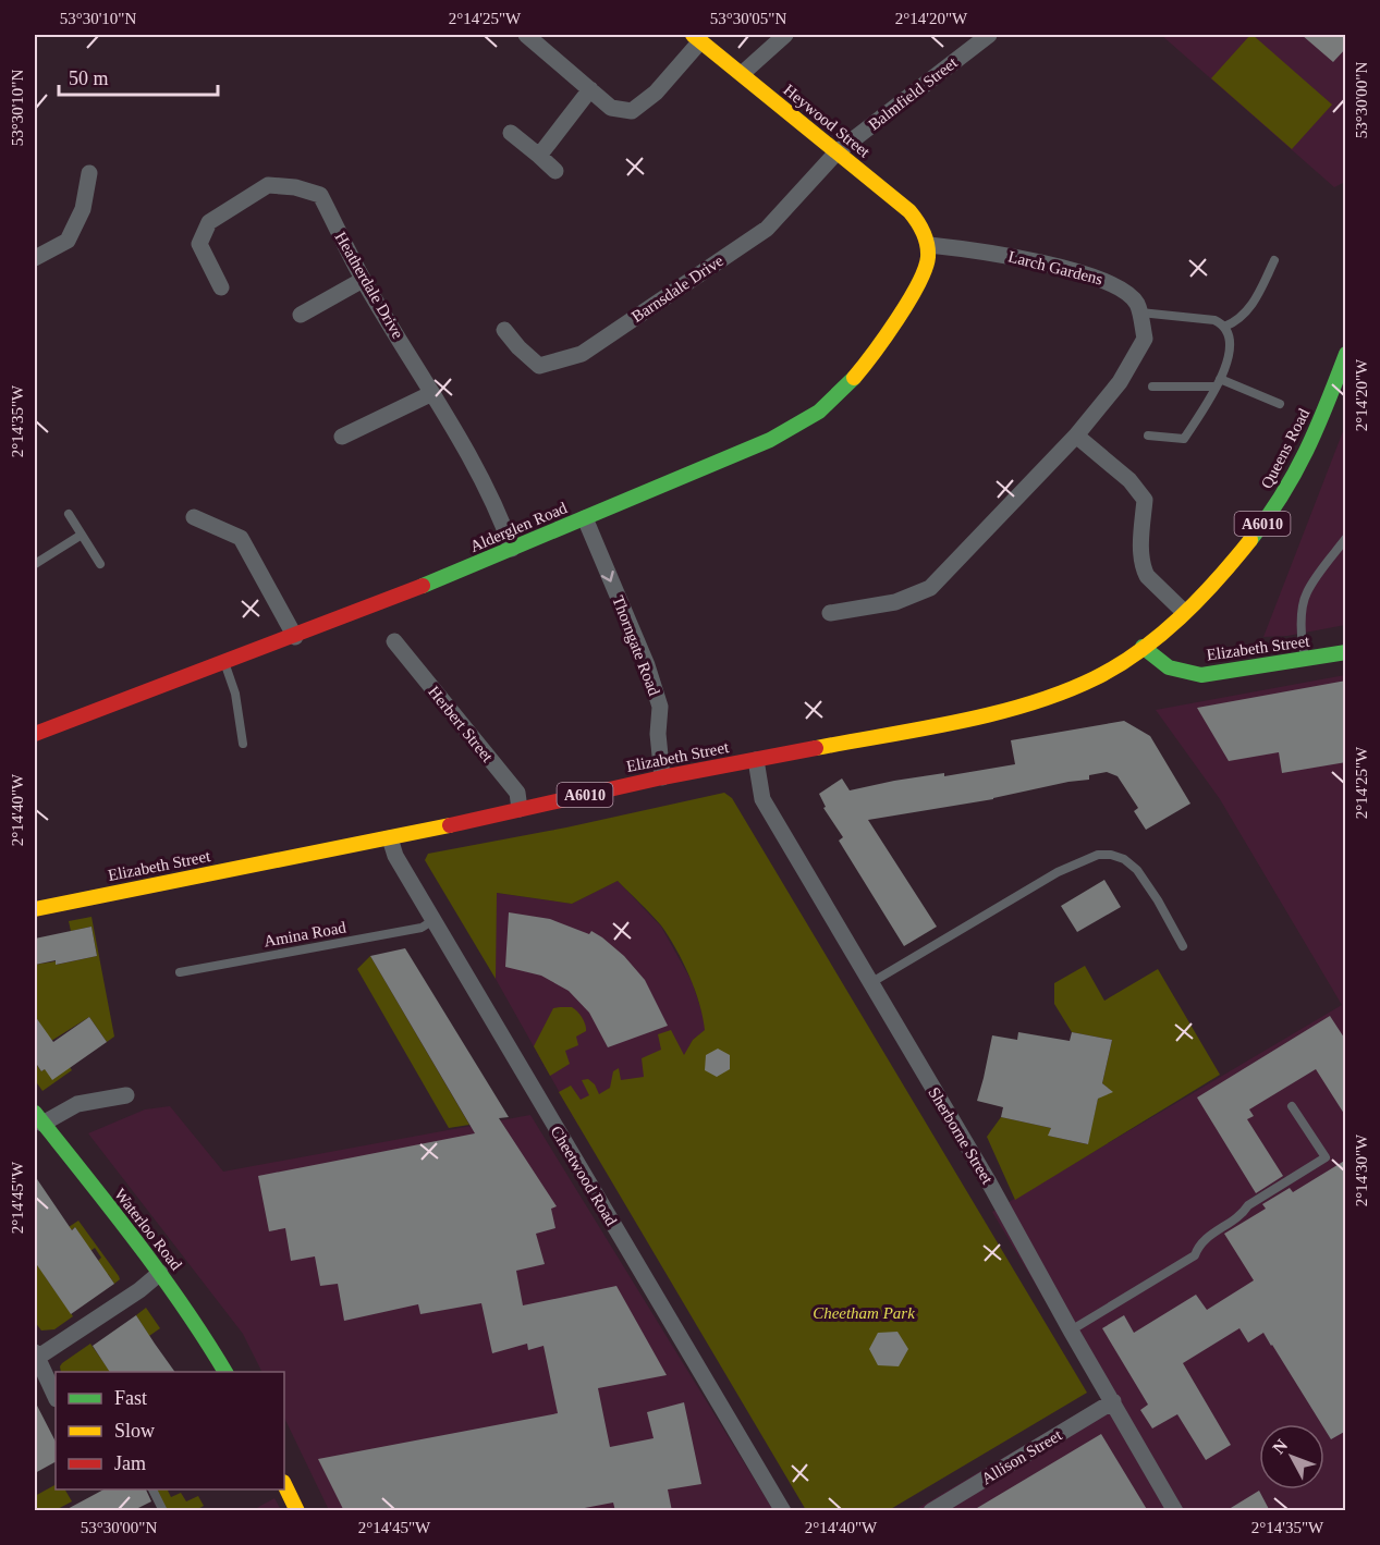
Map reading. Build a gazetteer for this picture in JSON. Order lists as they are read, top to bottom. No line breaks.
{"streets":{"main road":["Heywood Street","Queens Road","A6010","Alderglen Road","Elizabeth Street","Waterloo Road"],"street":["Balmfield Street","Larch Gardens","Heatherdale Drive","Barnsdale Drive","Thorngate Road","Herbert Street","Sherborne Street","Cheetwood Road","Allison Street"],"lane":["Amina Road"]},"crossings":[["Balmfield Street","Heywood Street"],["Balmfield Street","Barnsdale Drive"],["Heywood Street","Larch Gardens"],["Heywood Street","Barnsdale Drive"],["Heywood Street","Alderglen Road"],["Larch Gardens","Alderglen Road"],["Heatherdale Drive","Alderglen Road"],["Queens Road","Elizabeth Street"],["Alderglen Road","Thorngate Road"],["Thorngate Road","Elizabeth Street"],["Elizabeth Street","Herbert Street"],["Elizabeth Street","Sherborne Street"],["Elizabeth Street","Cheetwood Road"],["Amina Road","Cheetwood Road"],["Sherborne Street","Allison Street"]],"one_way":["Thorngate Road"],"parks":["Cheetham Park"],"legend":["Fast","Slow","Jam"],"scale_bar":"50 m","north":"top left","coordinates":["53°30'10\"N","2°14'25\"W","53°30'05\"N","2°14'20\"W","53°30'00\"N","2°14'35\"W","2°14'40\"W","2°14'30\"W","2°14'45\"W"]}
